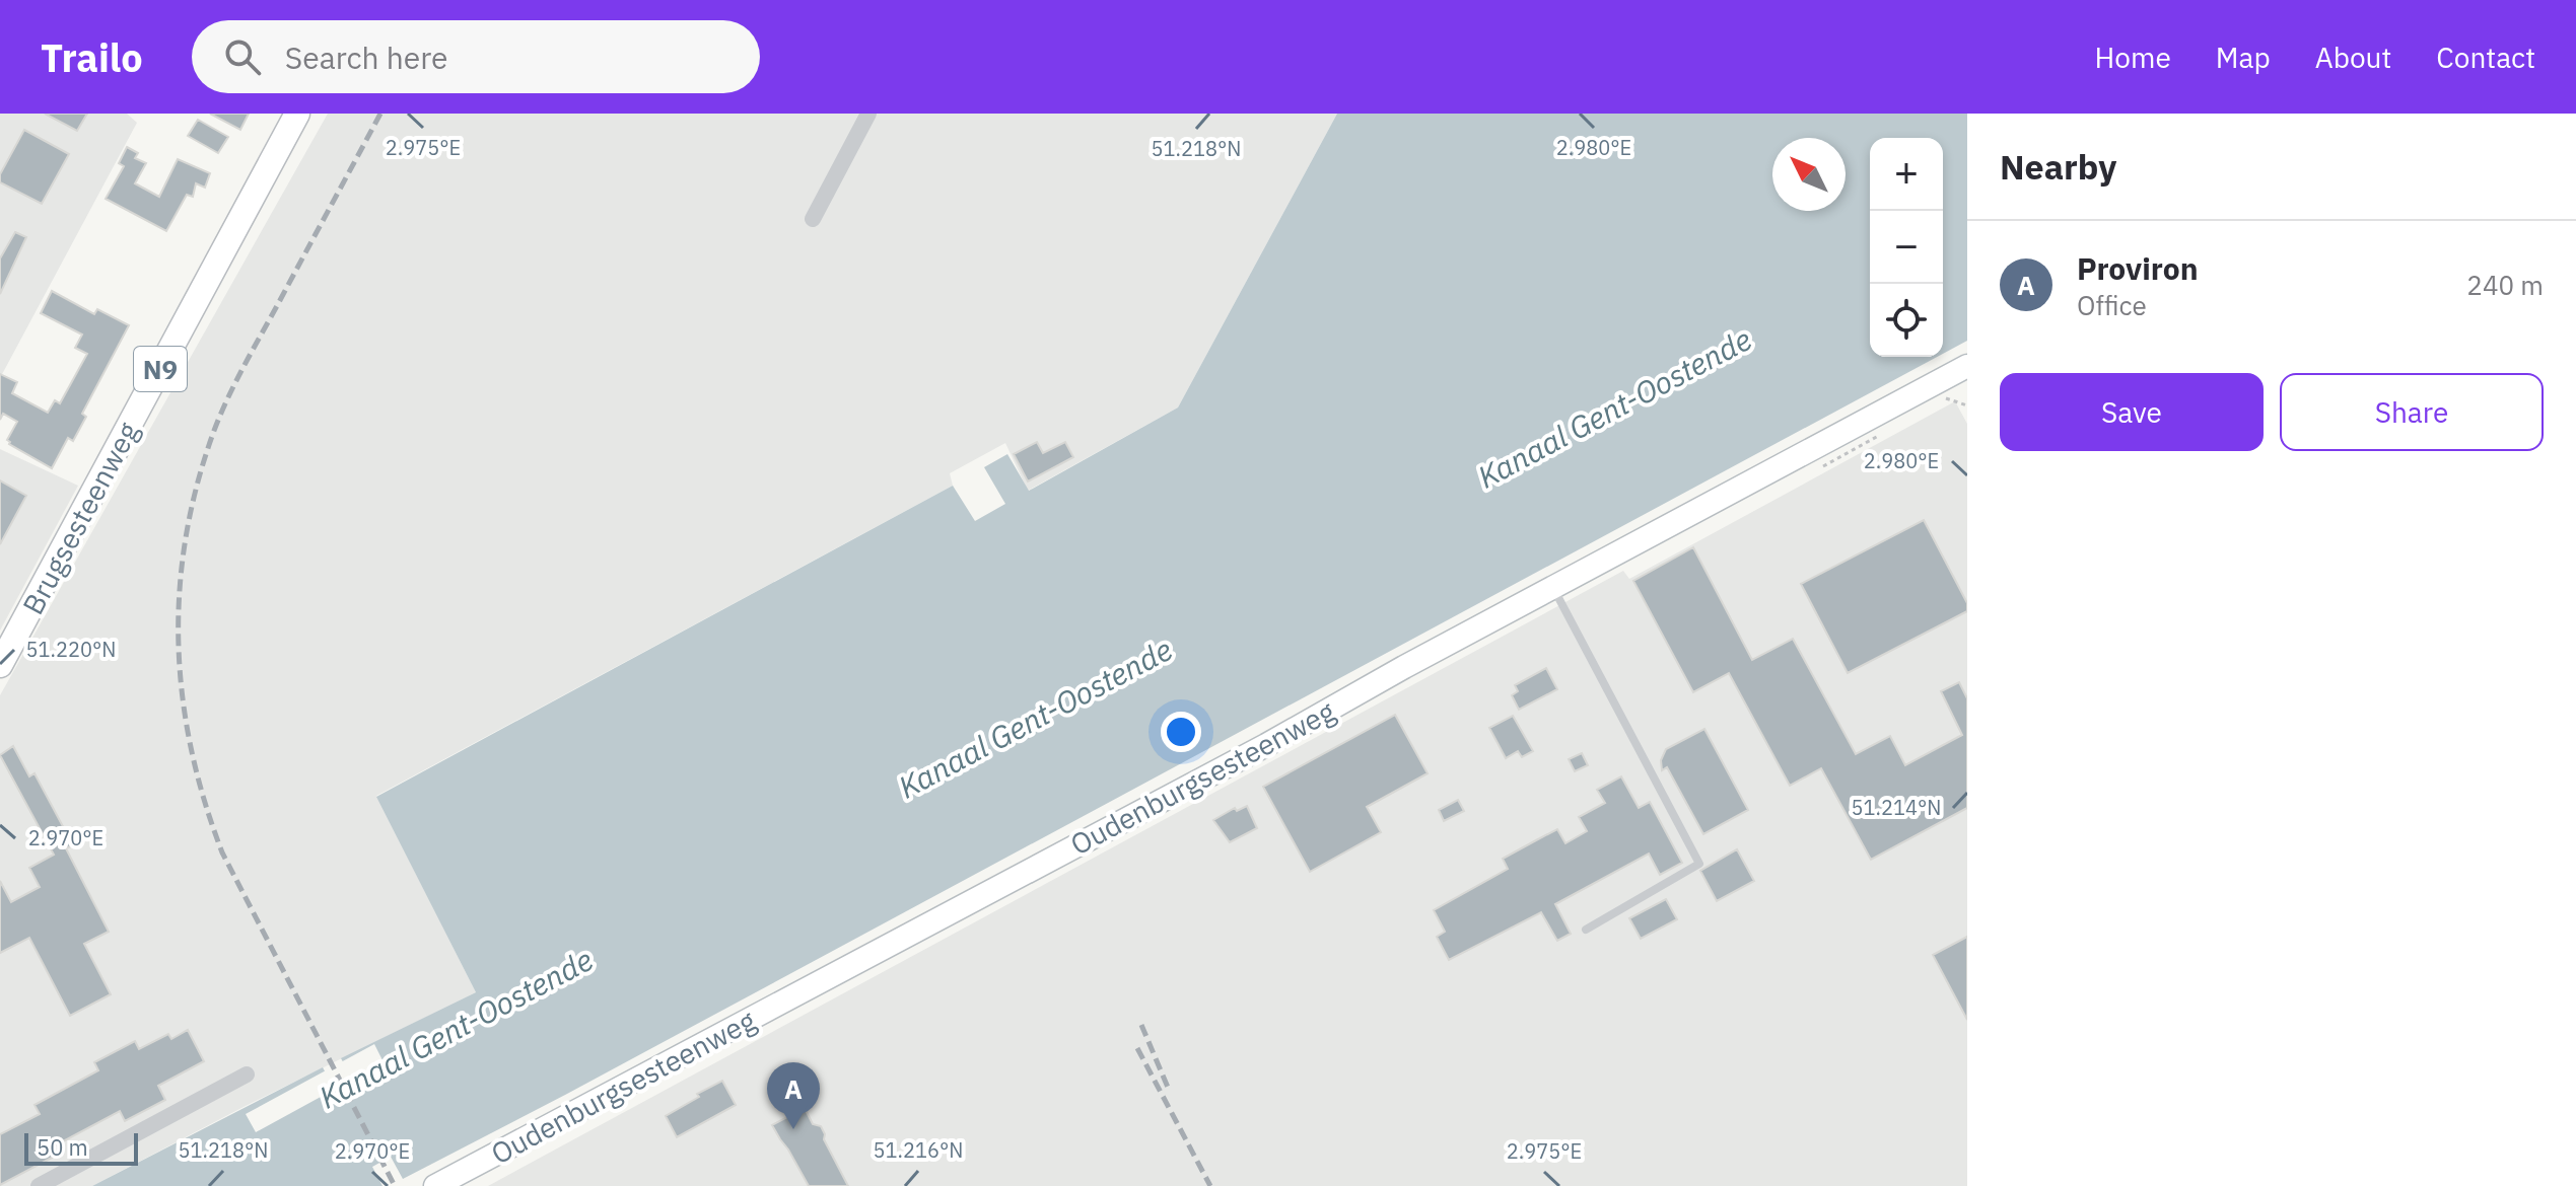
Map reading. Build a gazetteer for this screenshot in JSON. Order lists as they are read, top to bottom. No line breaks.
{"streets":{"main road":["N9","Brugsesteenweg"],"street":["Oudenburgsesteenweg"]},"water":["Kanaal Gent-Oostende"],"scale_bar":"50 m","north":"top left","page":{"header":"Trailo","search":"Search here","nav":["Home","Map","About","Contact"],"heading":"Nearby","map_buttons":["+","−"],"list":[{"mark":"A","name":"Proviron","note":"Office","value":"240 m"}],"buttons":["Save","Share"],"pins":"A","scale":"50 m"},"coordinates":["2.975°E","2.980°E","51.218°N","51.220°N","51.214°N","2.970°E","51.216°N"]}
